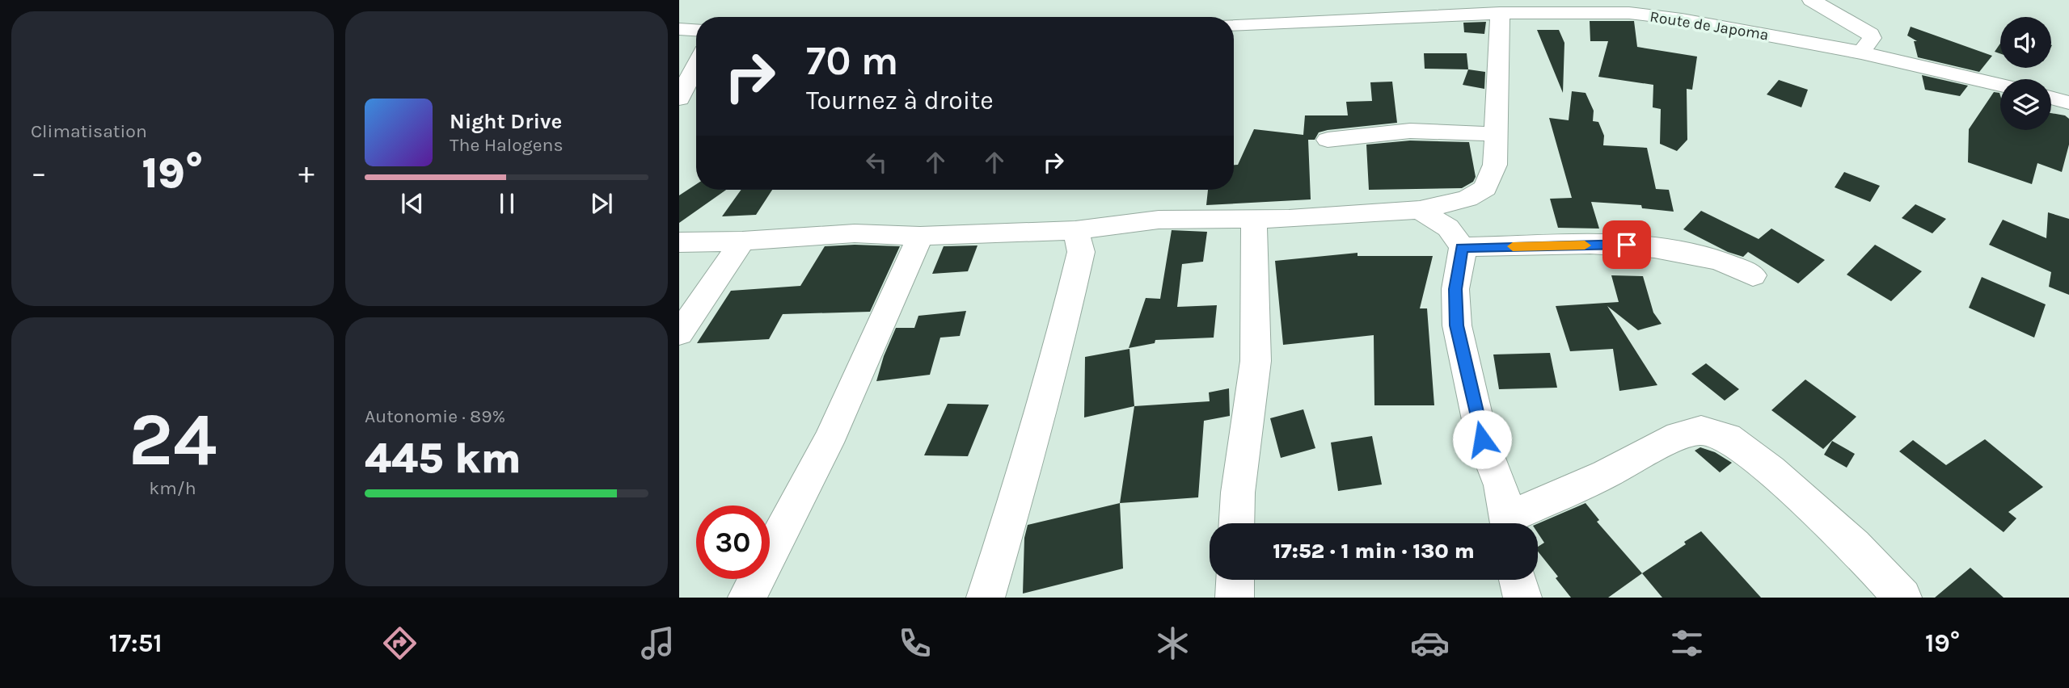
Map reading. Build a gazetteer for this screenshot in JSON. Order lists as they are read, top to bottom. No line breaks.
{"streets":{"street":["Route de Japoma"]},"page":{"tile":["Climatisation",["24","km/h"],["Autonomie · 89%","445 km"]],"turn":["70 m","Tournez à droite"],"song":["Night Drive","The Halogens"],"heat":["−","19°","+"],"limit":"30","trip":"17:52 · 1 min · 130 m","tabs":["17:51","19°"]}}
